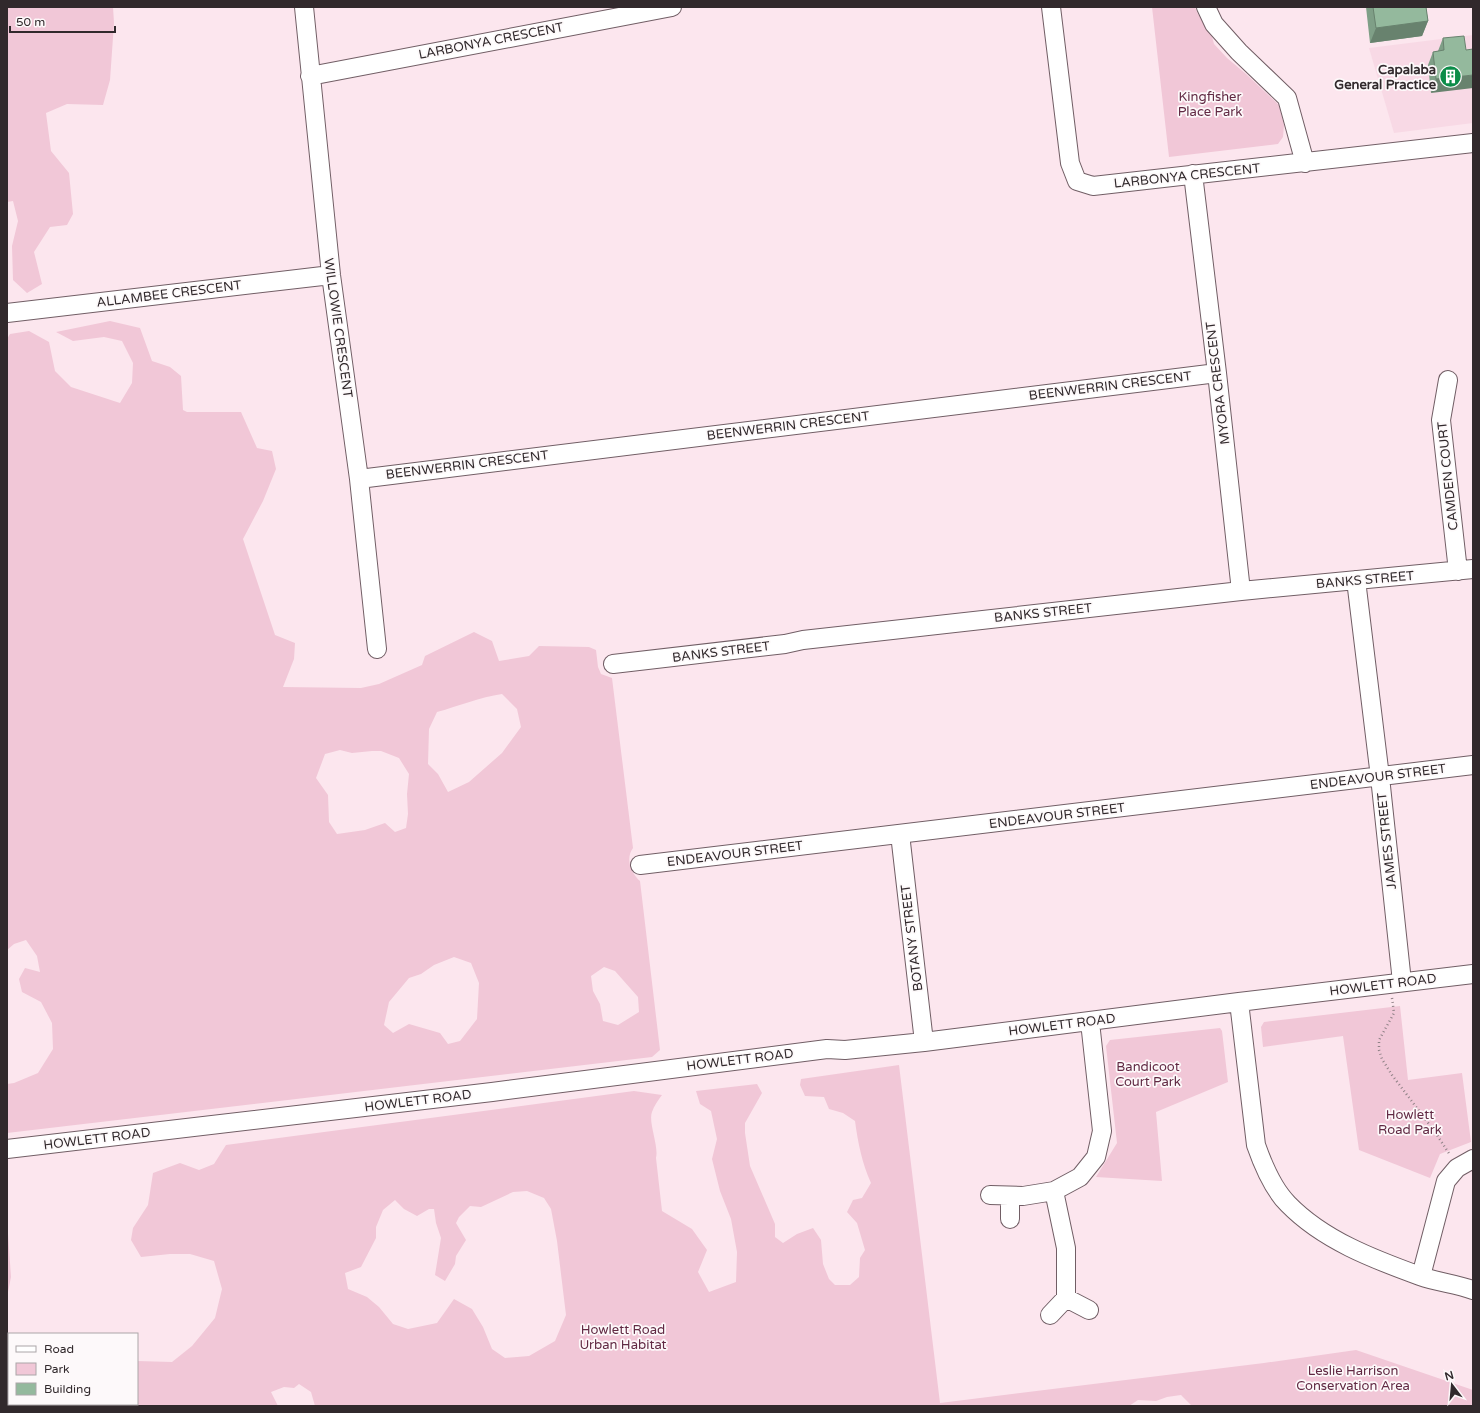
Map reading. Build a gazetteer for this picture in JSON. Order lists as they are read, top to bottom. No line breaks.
{"streets":{"street":["LARBONYA CRESCENT","ALLAMBEE CRESCENT","WILLOWIE CRESCENT","MYORA CRESCENT","BEENWERRIN CRESCENT","CAMDEN COURT","BANKS STREET","ENDEAVOUR STREET","JAMES STREET","BOTANY STREET","HOWLETT ROAD"]},"crossings":[["LARBONYA CRESCENT","WILLOWIE CRESCENT"],["LARBONYA CRESCENT","MYORA CRESCENT"],["ALLAMBEE CRESCENT","WILLOWIE CRESCENT"],["WILLOWIE CRESCENT","BEENWERRIN CRESCENT"],["MYORA CRESCENT","BEENWERRIN CRESCENT"],["MYORA CRESCENT","BANKS STREET"],["CAMDEN COURT","BANKS STREET"],["BANKS STREET","JAMES STREET"],["ENDEAVOUR STREET","JAMES STREET"],["ENDEAVOUR STREET","BOTANY STREET"],["JAMES STREET","HOWLETT ROAD"],["BOTANY STREET","HOWLETT ROAD"]],"parks":["Kingfisher Place Park","Bandicoot Court Park","Howlett Road Park","Howlett Road Urban Habitat","Leslie Harrison Conservation Area"],"places":{"building":["Capalaba General Practice"]},"legend":["Road","Park","Building"],"scale_bar":"50 m","north":"top"}
